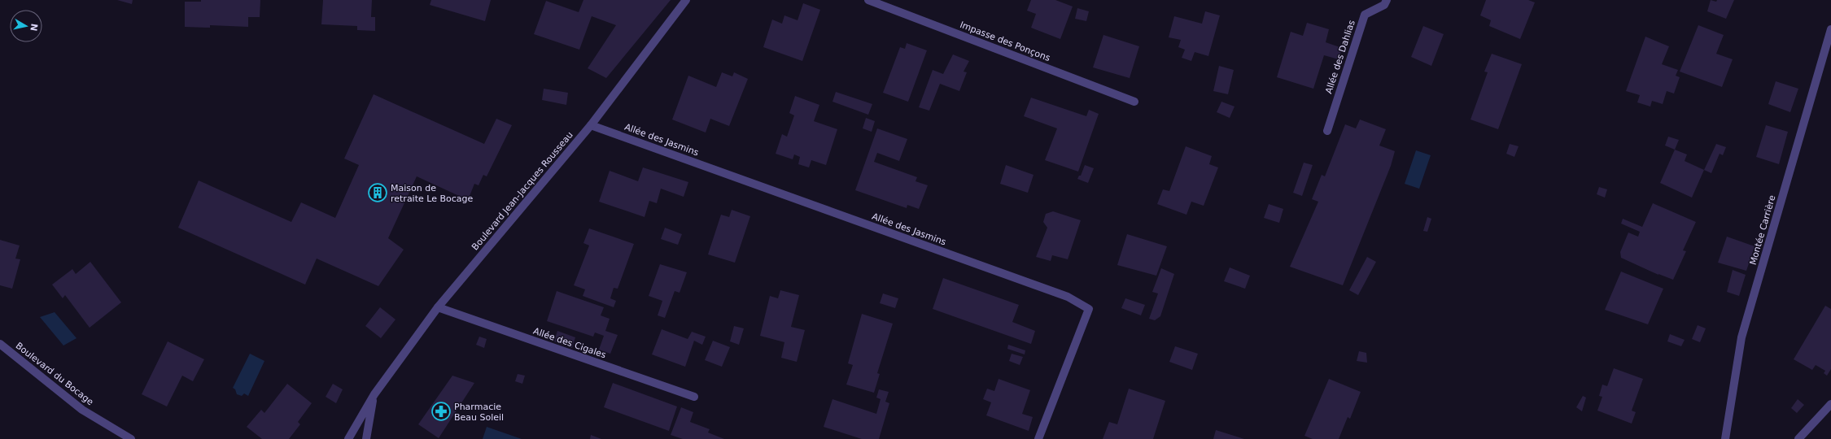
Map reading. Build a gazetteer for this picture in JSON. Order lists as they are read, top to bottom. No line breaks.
{"streets":{"street":["Impasse des Ponçons","Allée des Dahlias","Allée des Jasmins","Boulevard Jean-Jacques Rousseau","Montée Carrière","Allée des Cigales","Boulevard du Bocage"]},"crossings":[["Allée des Jasmins","Boulevard Jean-Jacques Rousseau"],["Boulevard Jean-Jacques Rousseau","Allée des Cigales"]],"places":{"building":["Maison de retraite Le Bocage"],"pharmacy":["Pharmacie Beau Soleil"]},"north":"right"}
